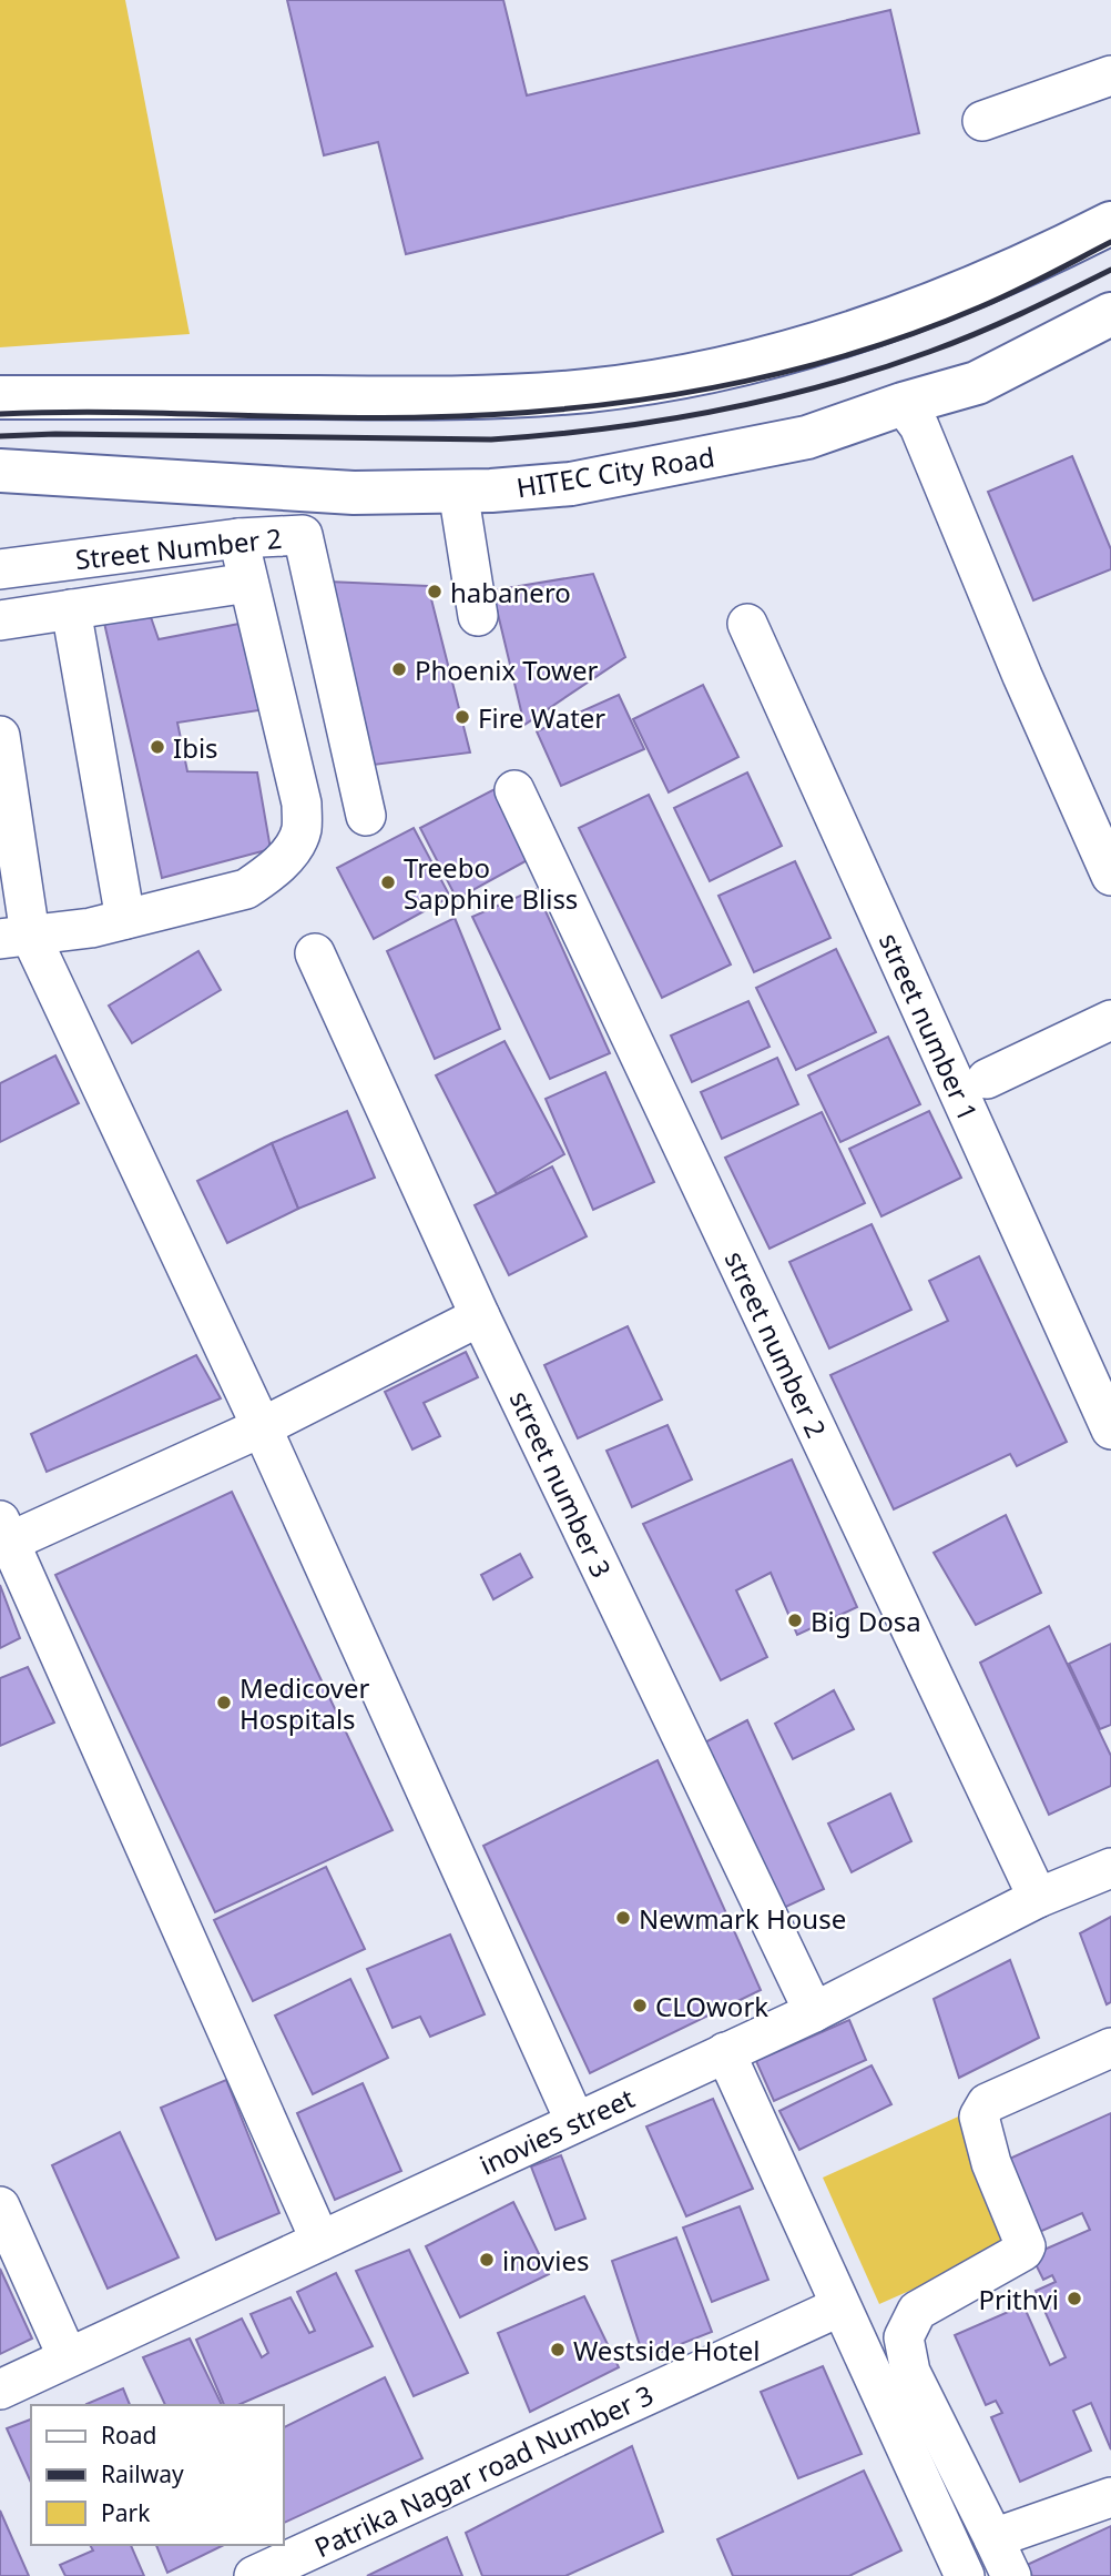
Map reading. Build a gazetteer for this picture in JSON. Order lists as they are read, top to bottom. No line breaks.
{"streets":{"main road":["HITEC City Road"],"street":["Street Number 2","street number 1","street number 2","street number 3","inovies street","Patrika Nagar road Number 3"]},"crossings":[["street number 2","inovies street"],["street number 3","inovies street"]],"places":["habanero","Phoenix Tower","Fire Water","Ibis","Treebo Sapphire Bliss","Big Dosa","Medicover Hospitals","Newmark House","CLOwork","inovies","Prithvi","Westside Hotel"],"legend":["Road","Railway","Park"]}
